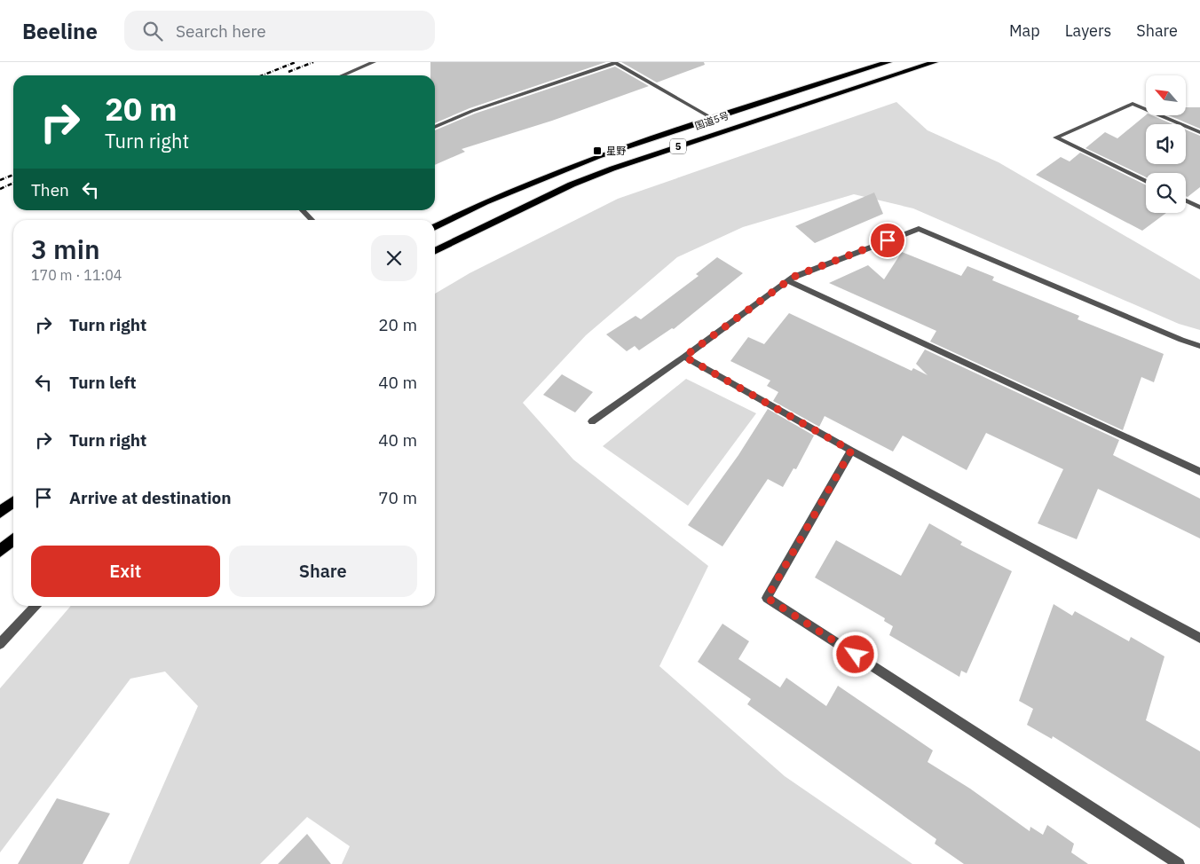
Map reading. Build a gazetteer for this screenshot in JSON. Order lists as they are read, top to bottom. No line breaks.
{"streets":{"highway":["国道5号","5"]},"places":{"transit":["星野"]},"north":"top left","page":{"header":"Beeline","search":"Search here","nav":["Map","Layers","Share"],"turn":["20 m","Turn right"],"then":"Then","heading":["3 min","170 m · 11:04"],"list":[{"name":"Turn right","value":"20 m"},{"name":"Turn left","value":"40 m"},{"name":"Turn right","value":"40 m"},{"name":"Arrive at destination","value":"70 m"}],"buttons":["Exit","Share"]}}
